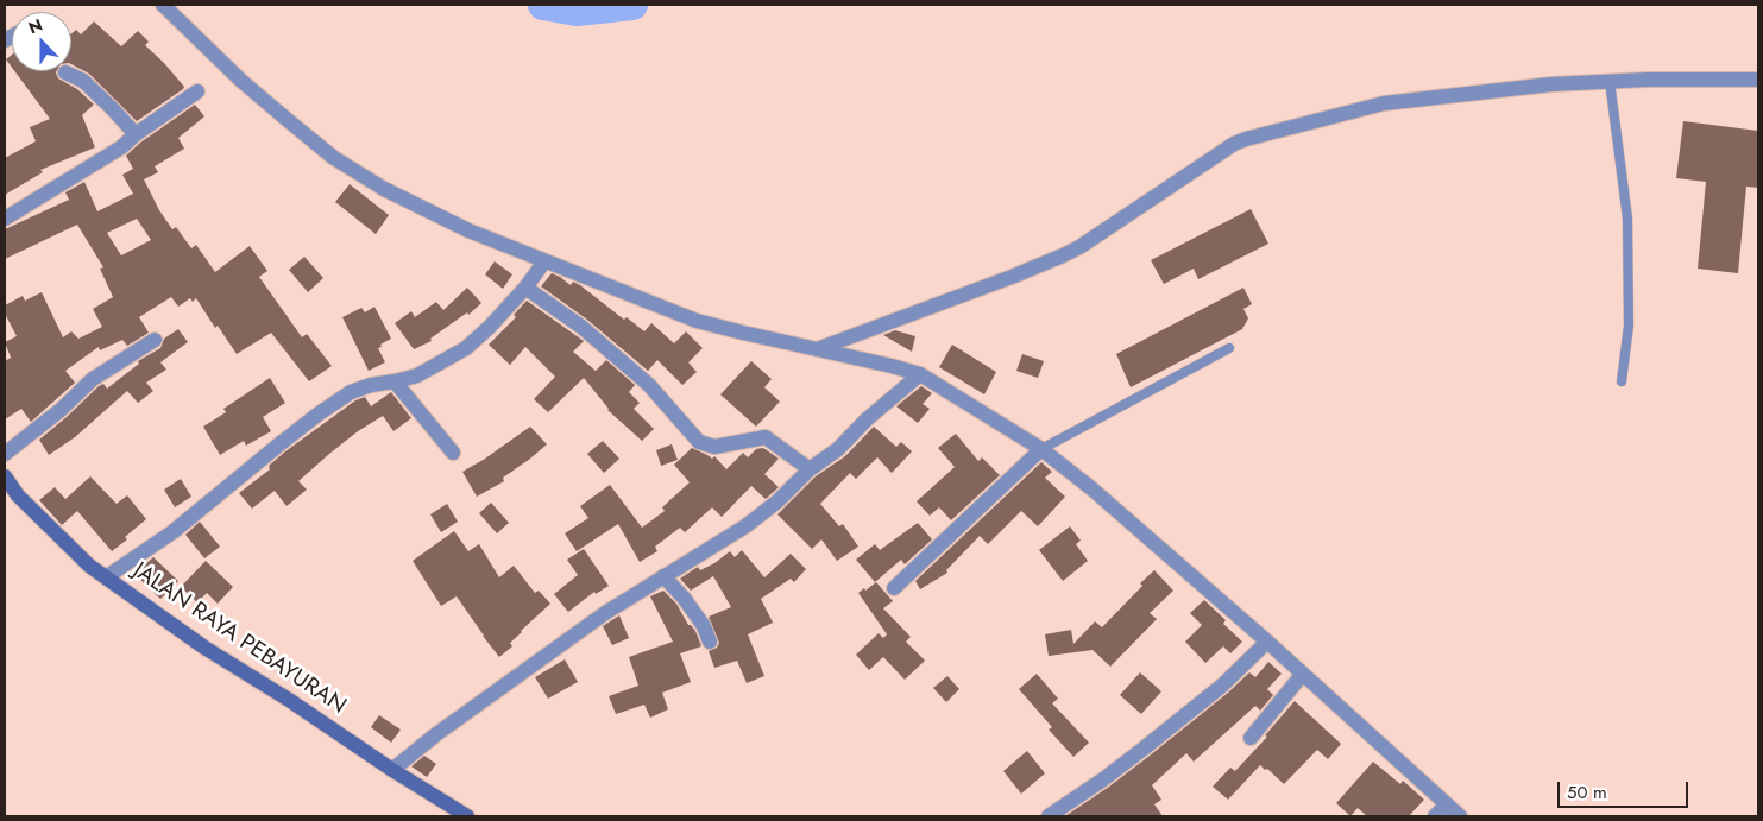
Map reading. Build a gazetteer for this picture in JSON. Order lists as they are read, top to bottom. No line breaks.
{"streets":{"main road":["JALAN RAYA PEBAYURAN"]},"scale_bar":"50 m","north":"top"}
